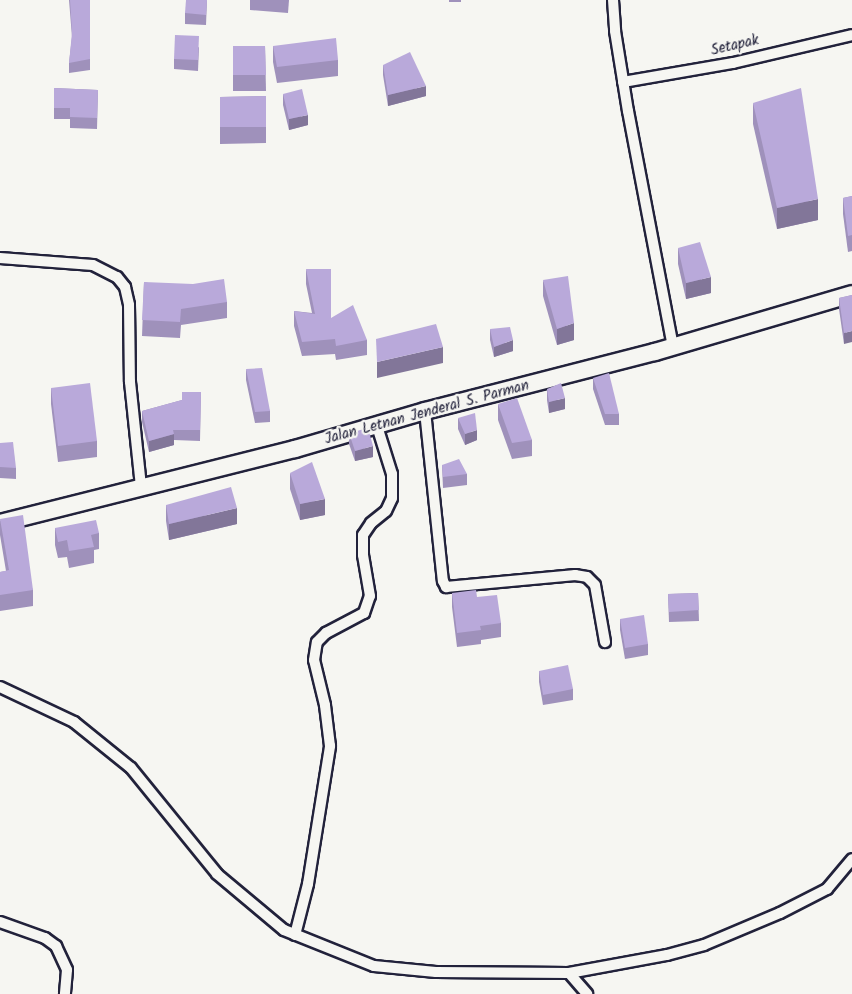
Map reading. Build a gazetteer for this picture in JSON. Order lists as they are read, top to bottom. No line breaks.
{"streets":{"street":["Setapak","Jalan Letnan Jenderal S. Parman"]}}
